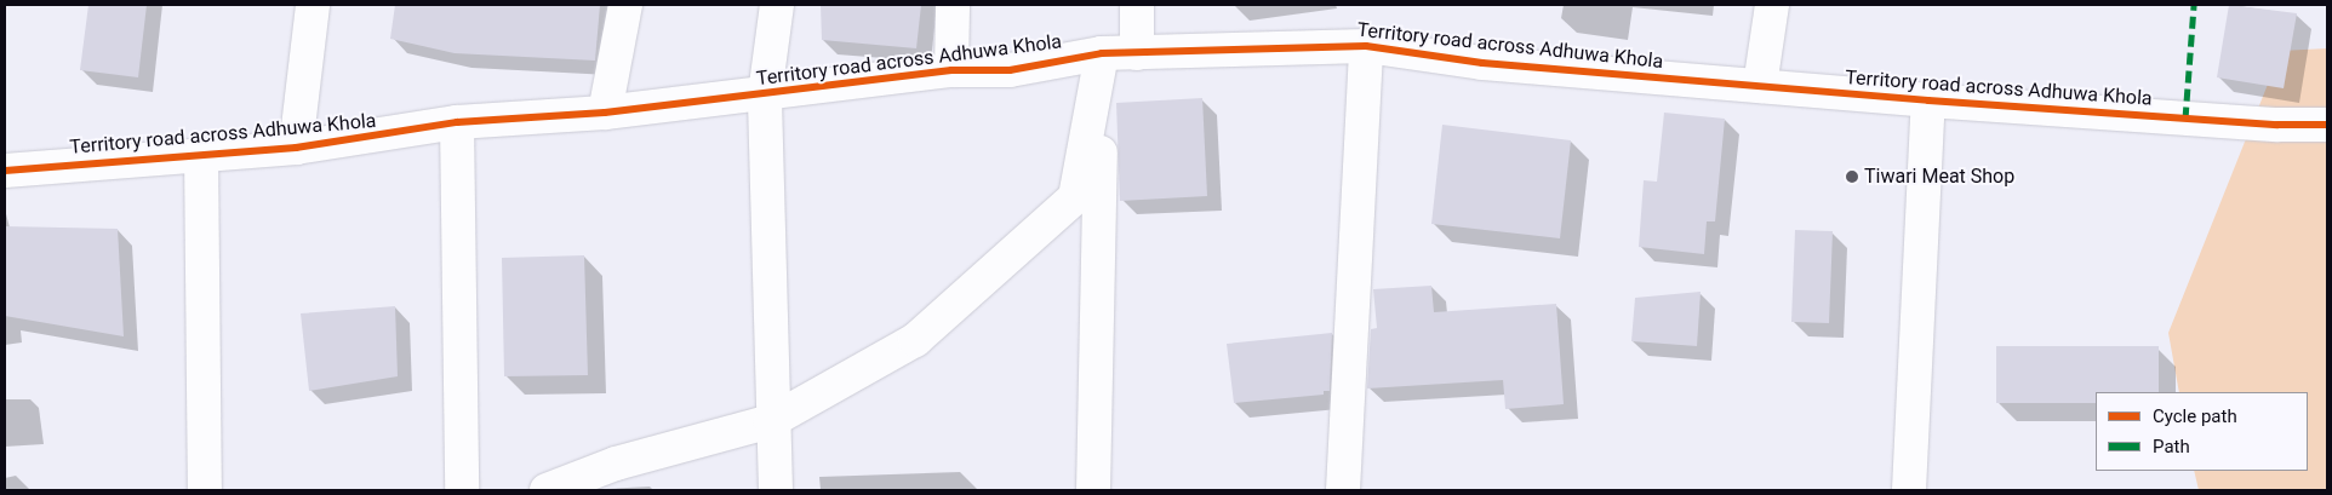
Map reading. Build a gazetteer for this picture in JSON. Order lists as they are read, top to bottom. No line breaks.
{"streets":{"street":["Territory road across Adhuwa Khola"]},"places":["Tiwari Meat Shop"],"legend":["Cycle path","Path"]}
